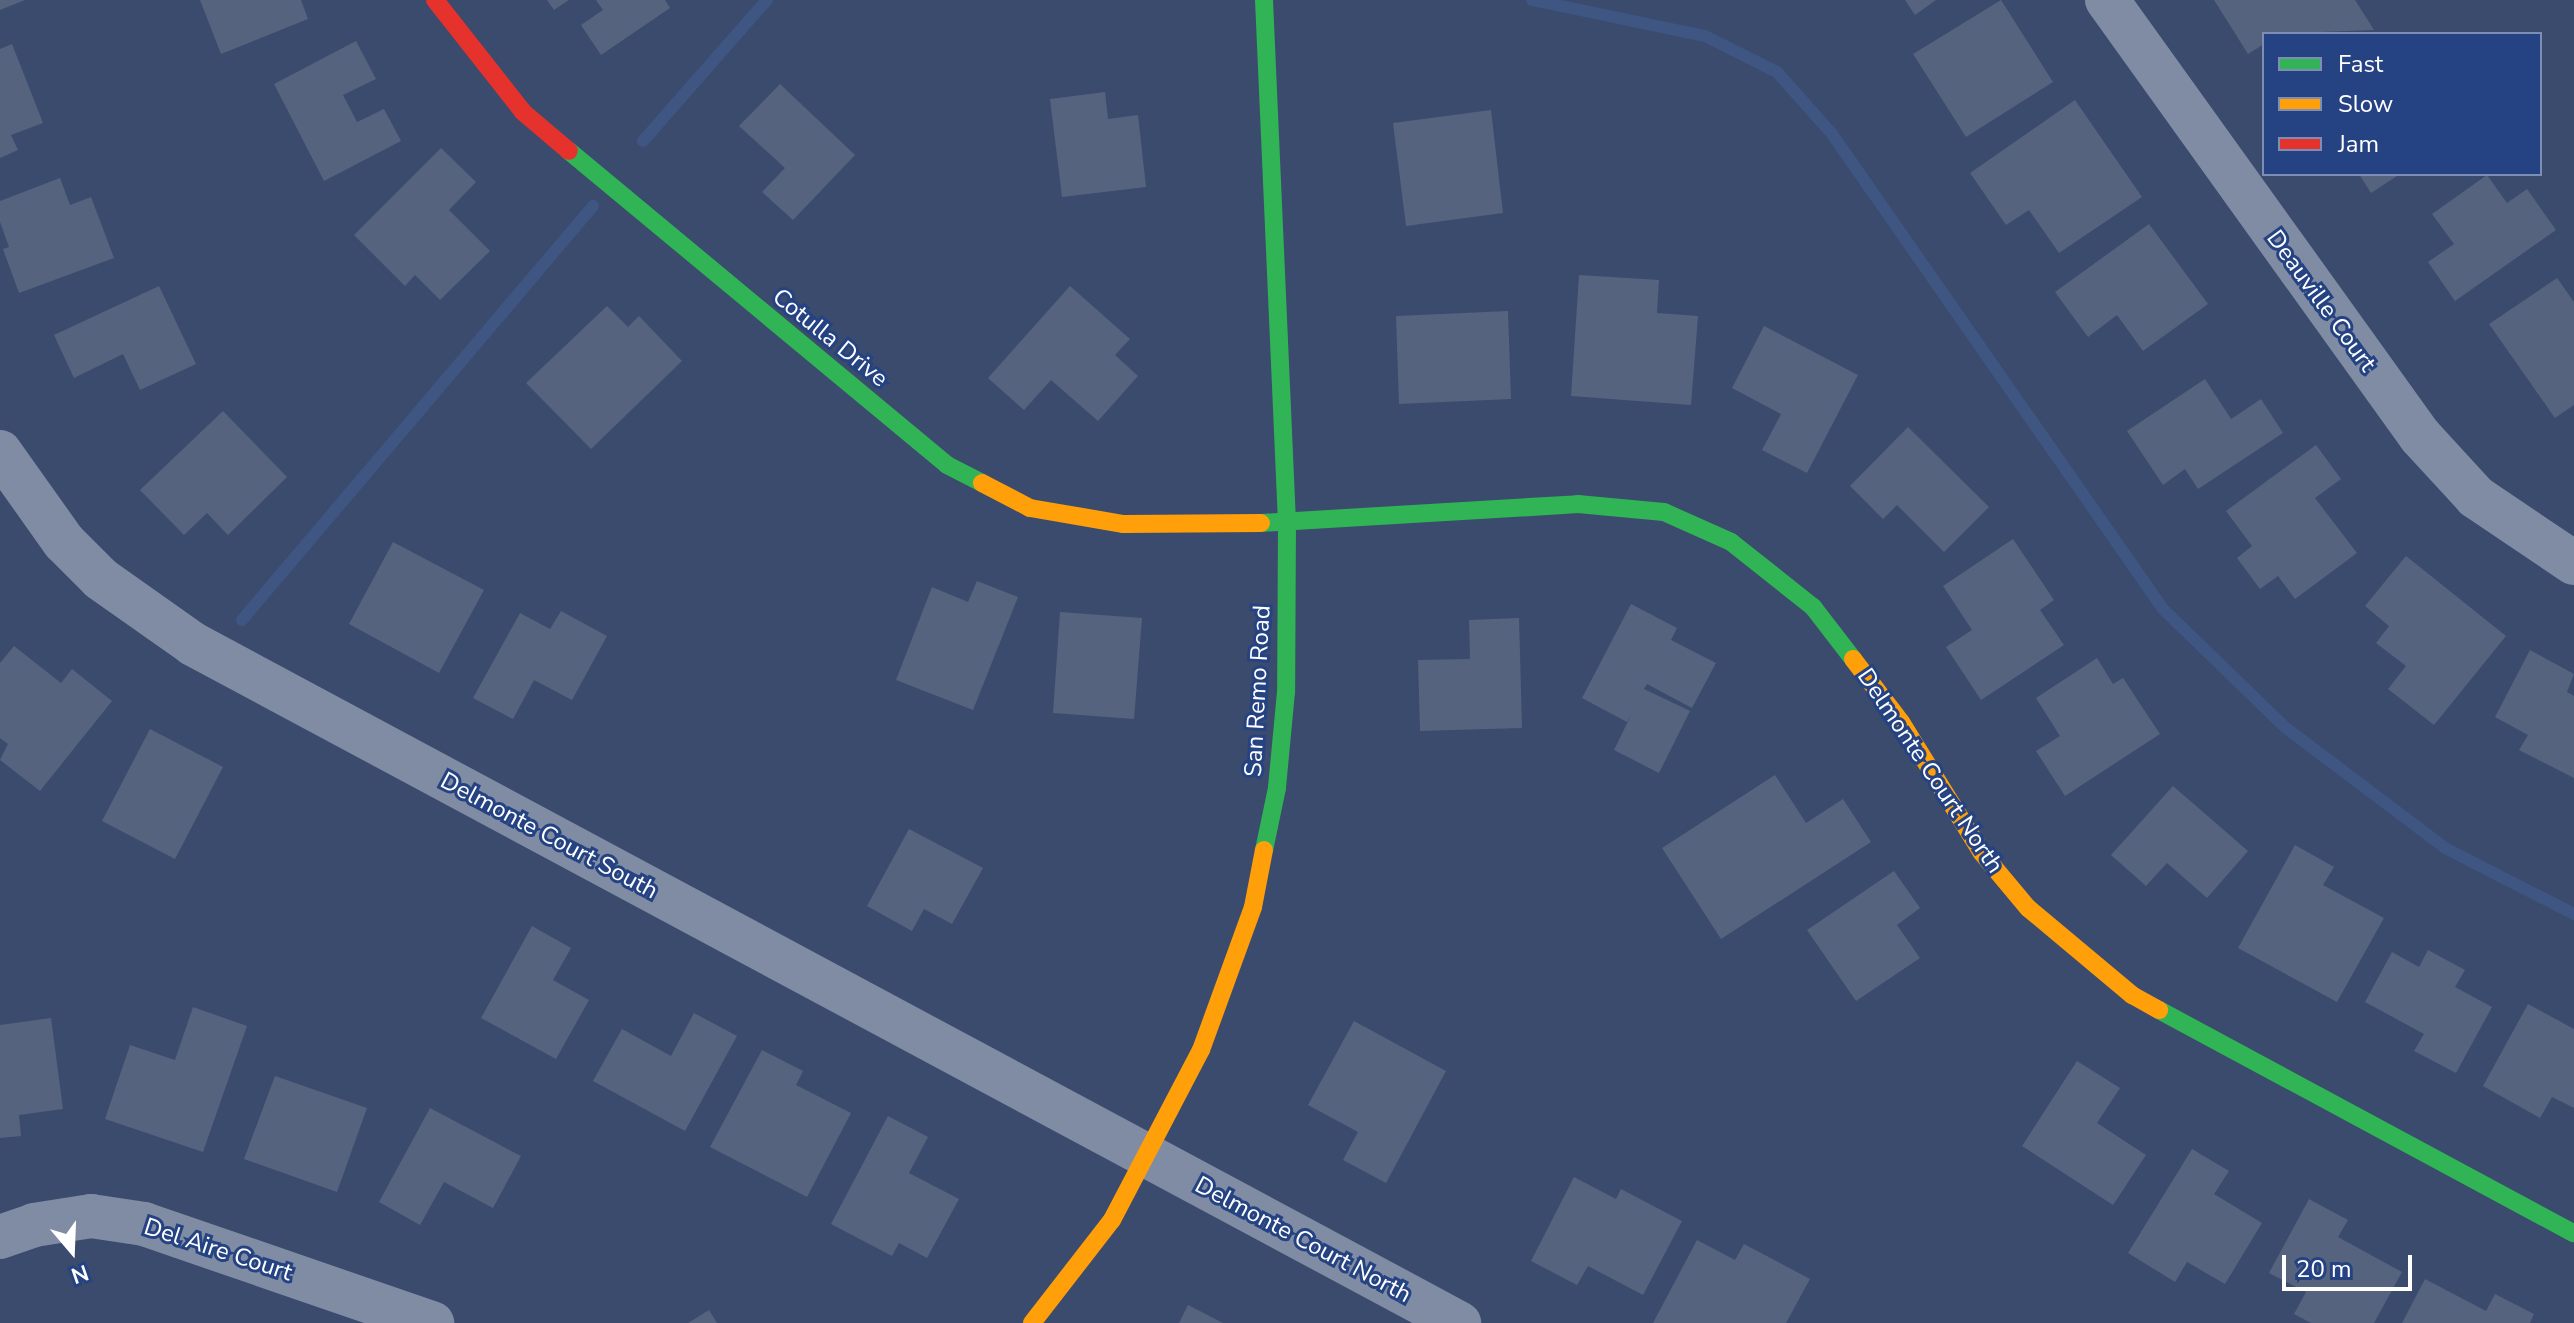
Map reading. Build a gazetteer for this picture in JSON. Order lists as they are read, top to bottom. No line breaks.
{"streets":{"street":["Deauville Court","Cotulla Drive","San Remo Road","Delmonte Court North","Delmonte Court South","Del Aire Court"]},"crossings":[["Cotulla Drive","San Remo Road"],["Cotulla Drive","Delmonte Court North"],["San Remo Road","Delmonte Court North"],["San Remo Road","Delmonte Court South"],["Delmonte Court North","Delmonte Court South"]],"legend":["Fast","Slow","Jam"],"scale_bar":"20 m","north":"bottom"}
